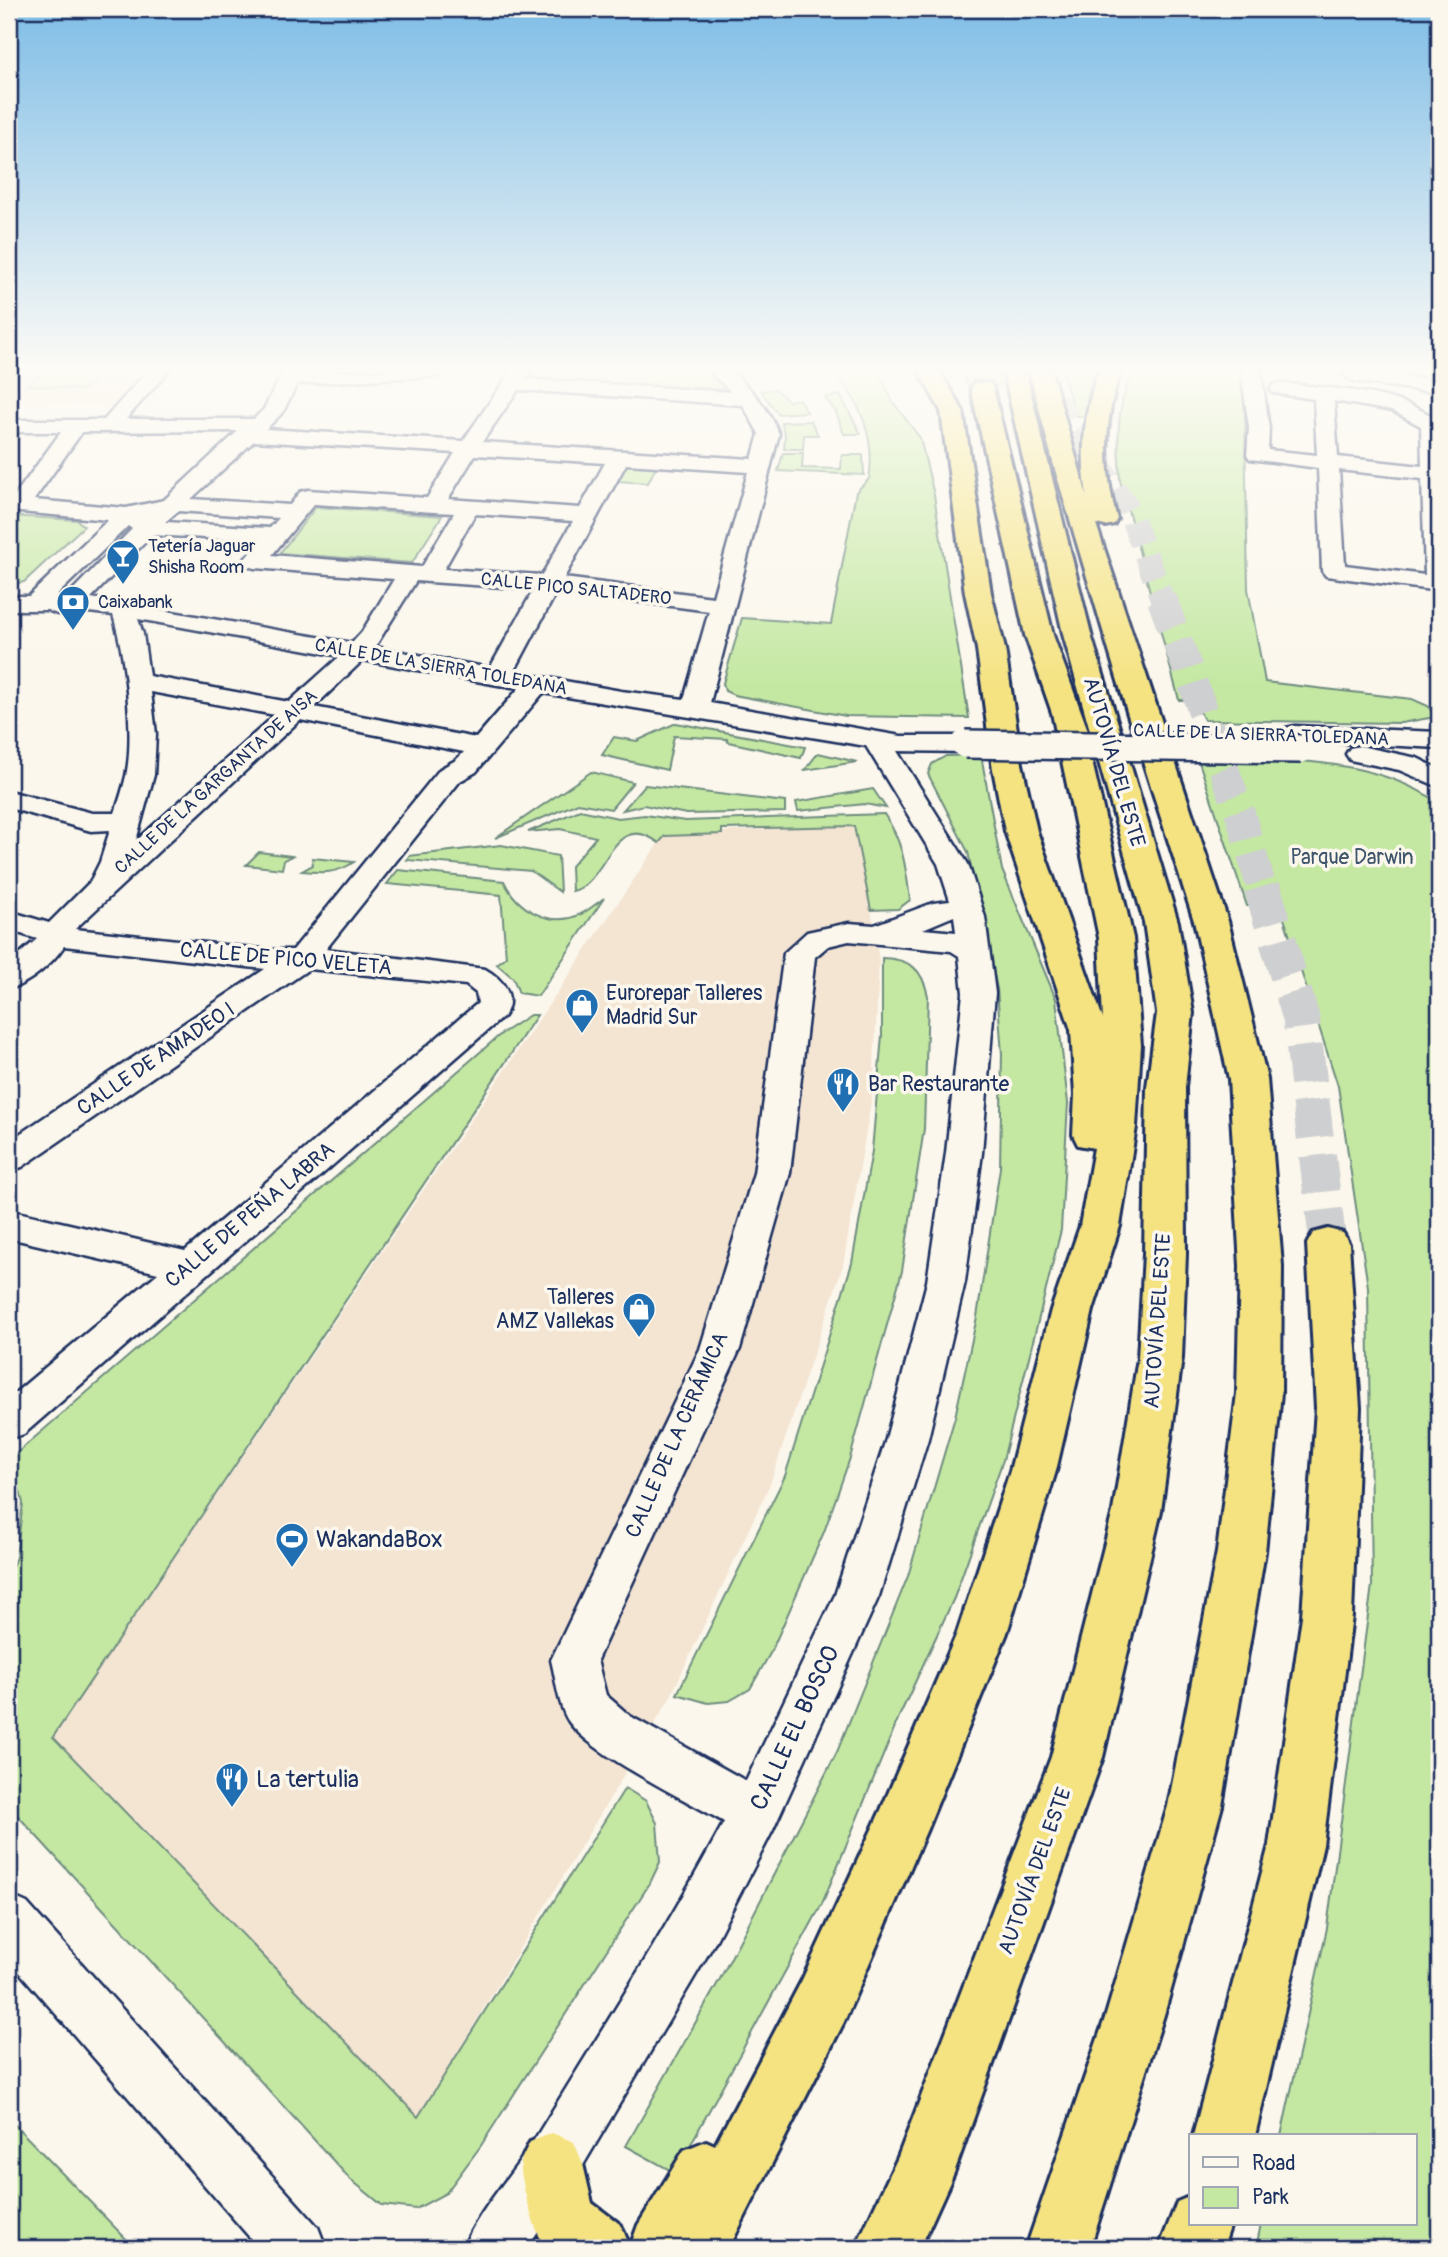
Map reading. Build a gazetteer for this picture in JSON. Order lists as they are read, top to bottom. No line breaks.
{"streets":{"highway":["AUTOVÍA DEL ESTE"],"street":["CALLE PICO SALTADERO","CALLE DE LA SIERRA TOLEDANA","CALLE DE LA GARGANTA DE AISA","CALLE DE PICO VELETA","CALLE DE AMADEO I","CALLE DE PEÑA LABRA","CALLE DE LA CERÁMICA","CALLE EL BOSCO"]},"crossings":[["CALLE PICO SALTADERO","CALLE DE LA GARGANTA DE AISA"],["CALLE DE LA SIERRA TOLEDANA","CALLE DE LA GARGANTA DE AISA"],["CALLE DE LA SIERRA TOLEDANA","CALLE DE AMADEO I"],["CALLE DE LA SIERRA TOLEDANA","CALLE EL BOSCO"],["CALLE DE LA GARGANTA DE AISA","CALLE DE PICO VELETA"],["CALLE DE PICO VELETA","CALLE DE AMADEO I"],["CALLE DE PICO VELETA","CALLE DE PEÑA LABRA"],["CALLE DE LA CERÁMICA","CALLE EL BOSCO"]],"parks":["Parque Darwin"],"places":{"bar":["Tetería Jaguar Shisha Room"],"bank":["Caixabank"],"shop":["Eurorepar Talleres Madrid Sur","Talleres AMZ Vallekas"],"restaurant":["Bar Restaurante","La tertulia"],"sports":["WakandaBox"]},"legend":["Road","Park"]}
